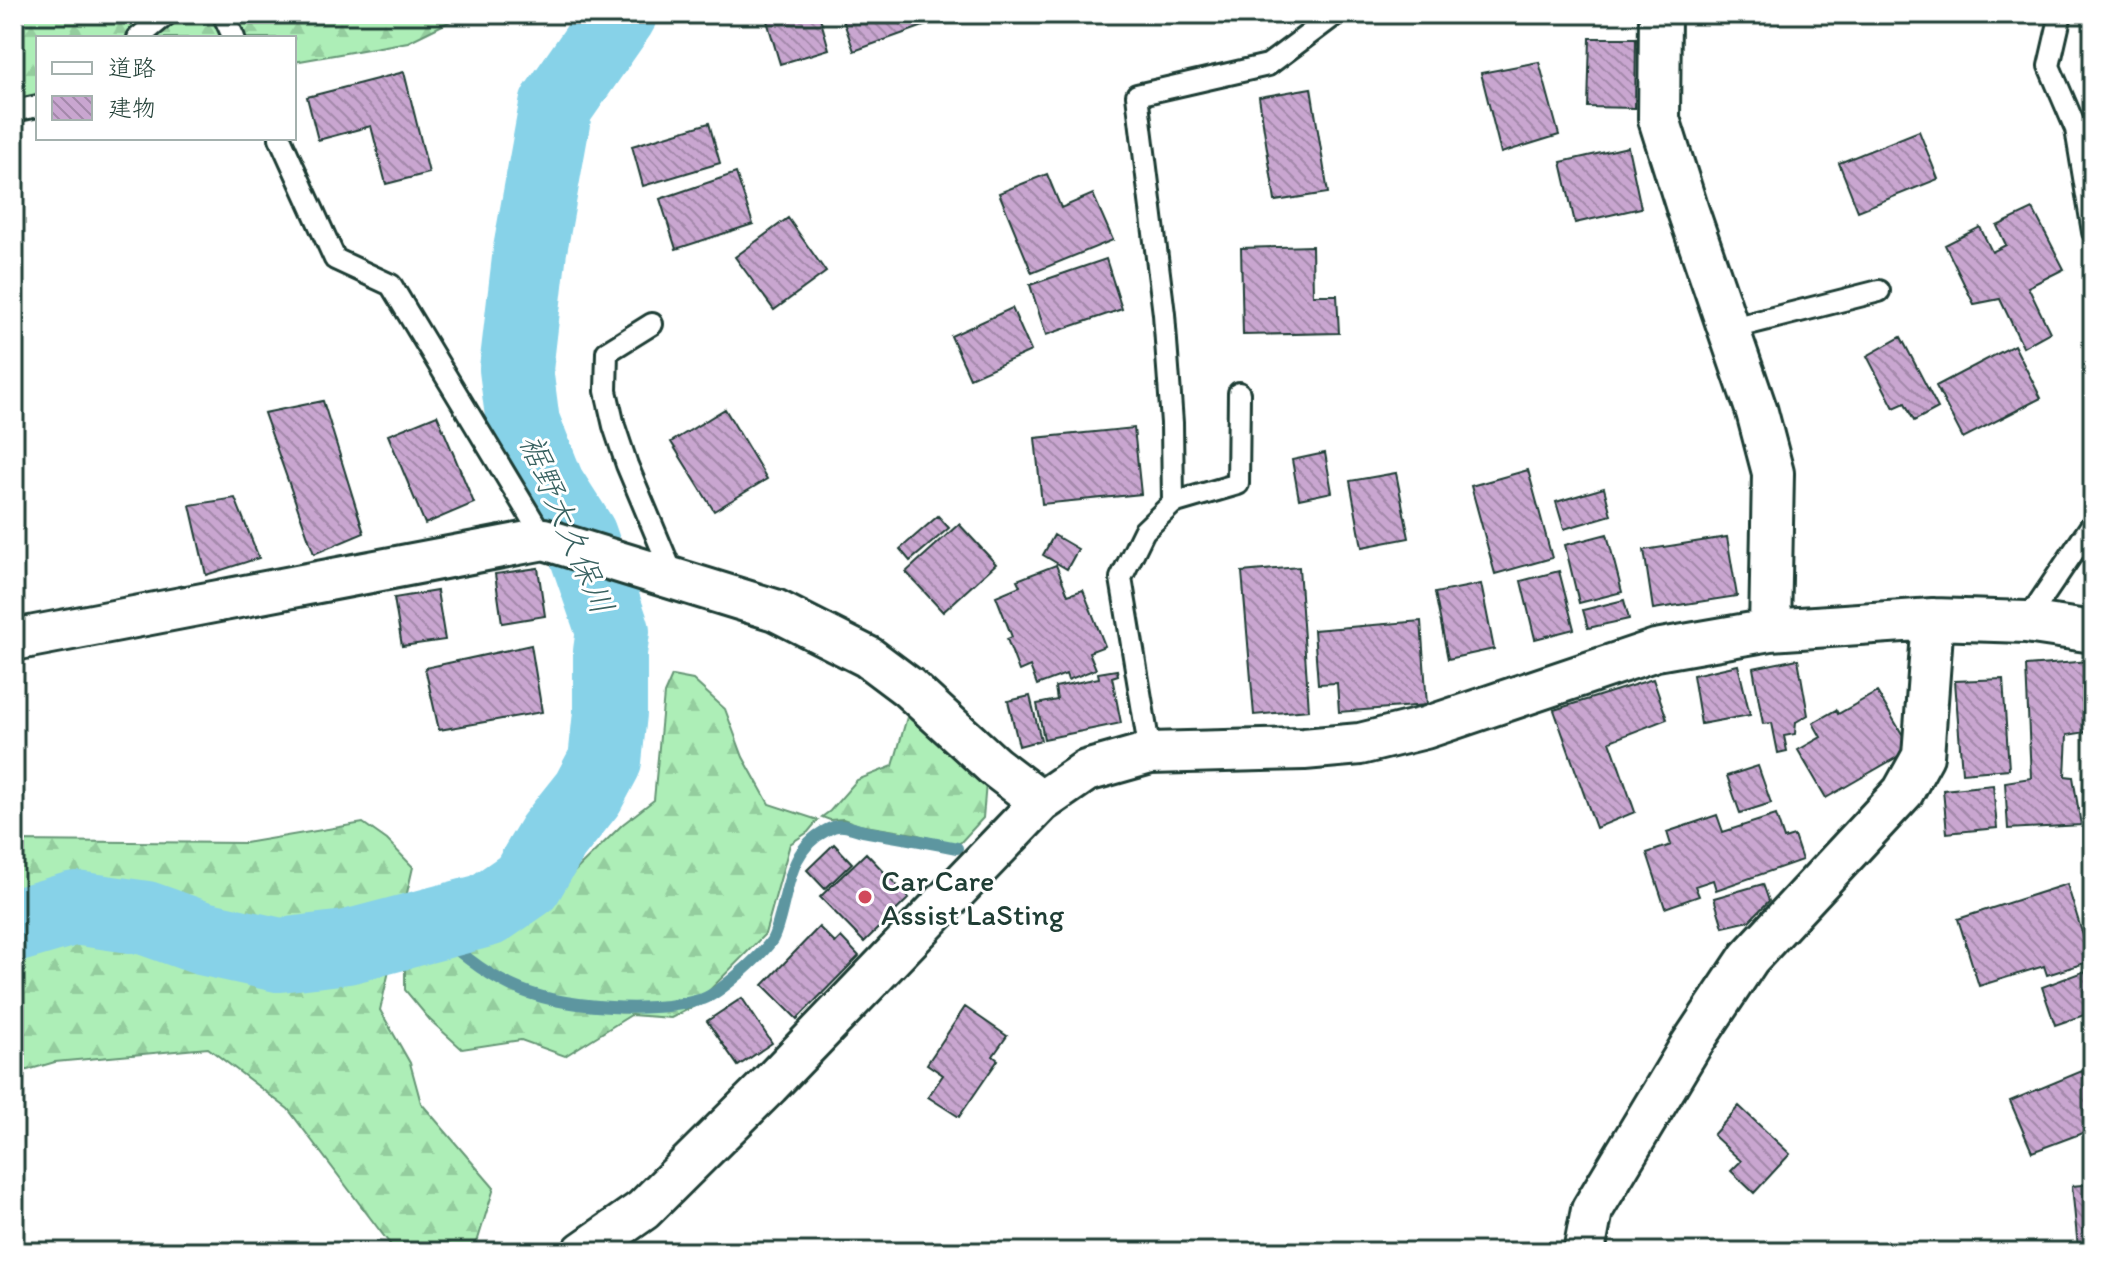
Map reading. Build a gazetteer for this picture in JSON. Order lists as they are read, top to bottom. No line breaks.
{"water":["裾野大久保川"],"places":["Car Care Assist LaSting"],"legend":["道路","建物"]}
